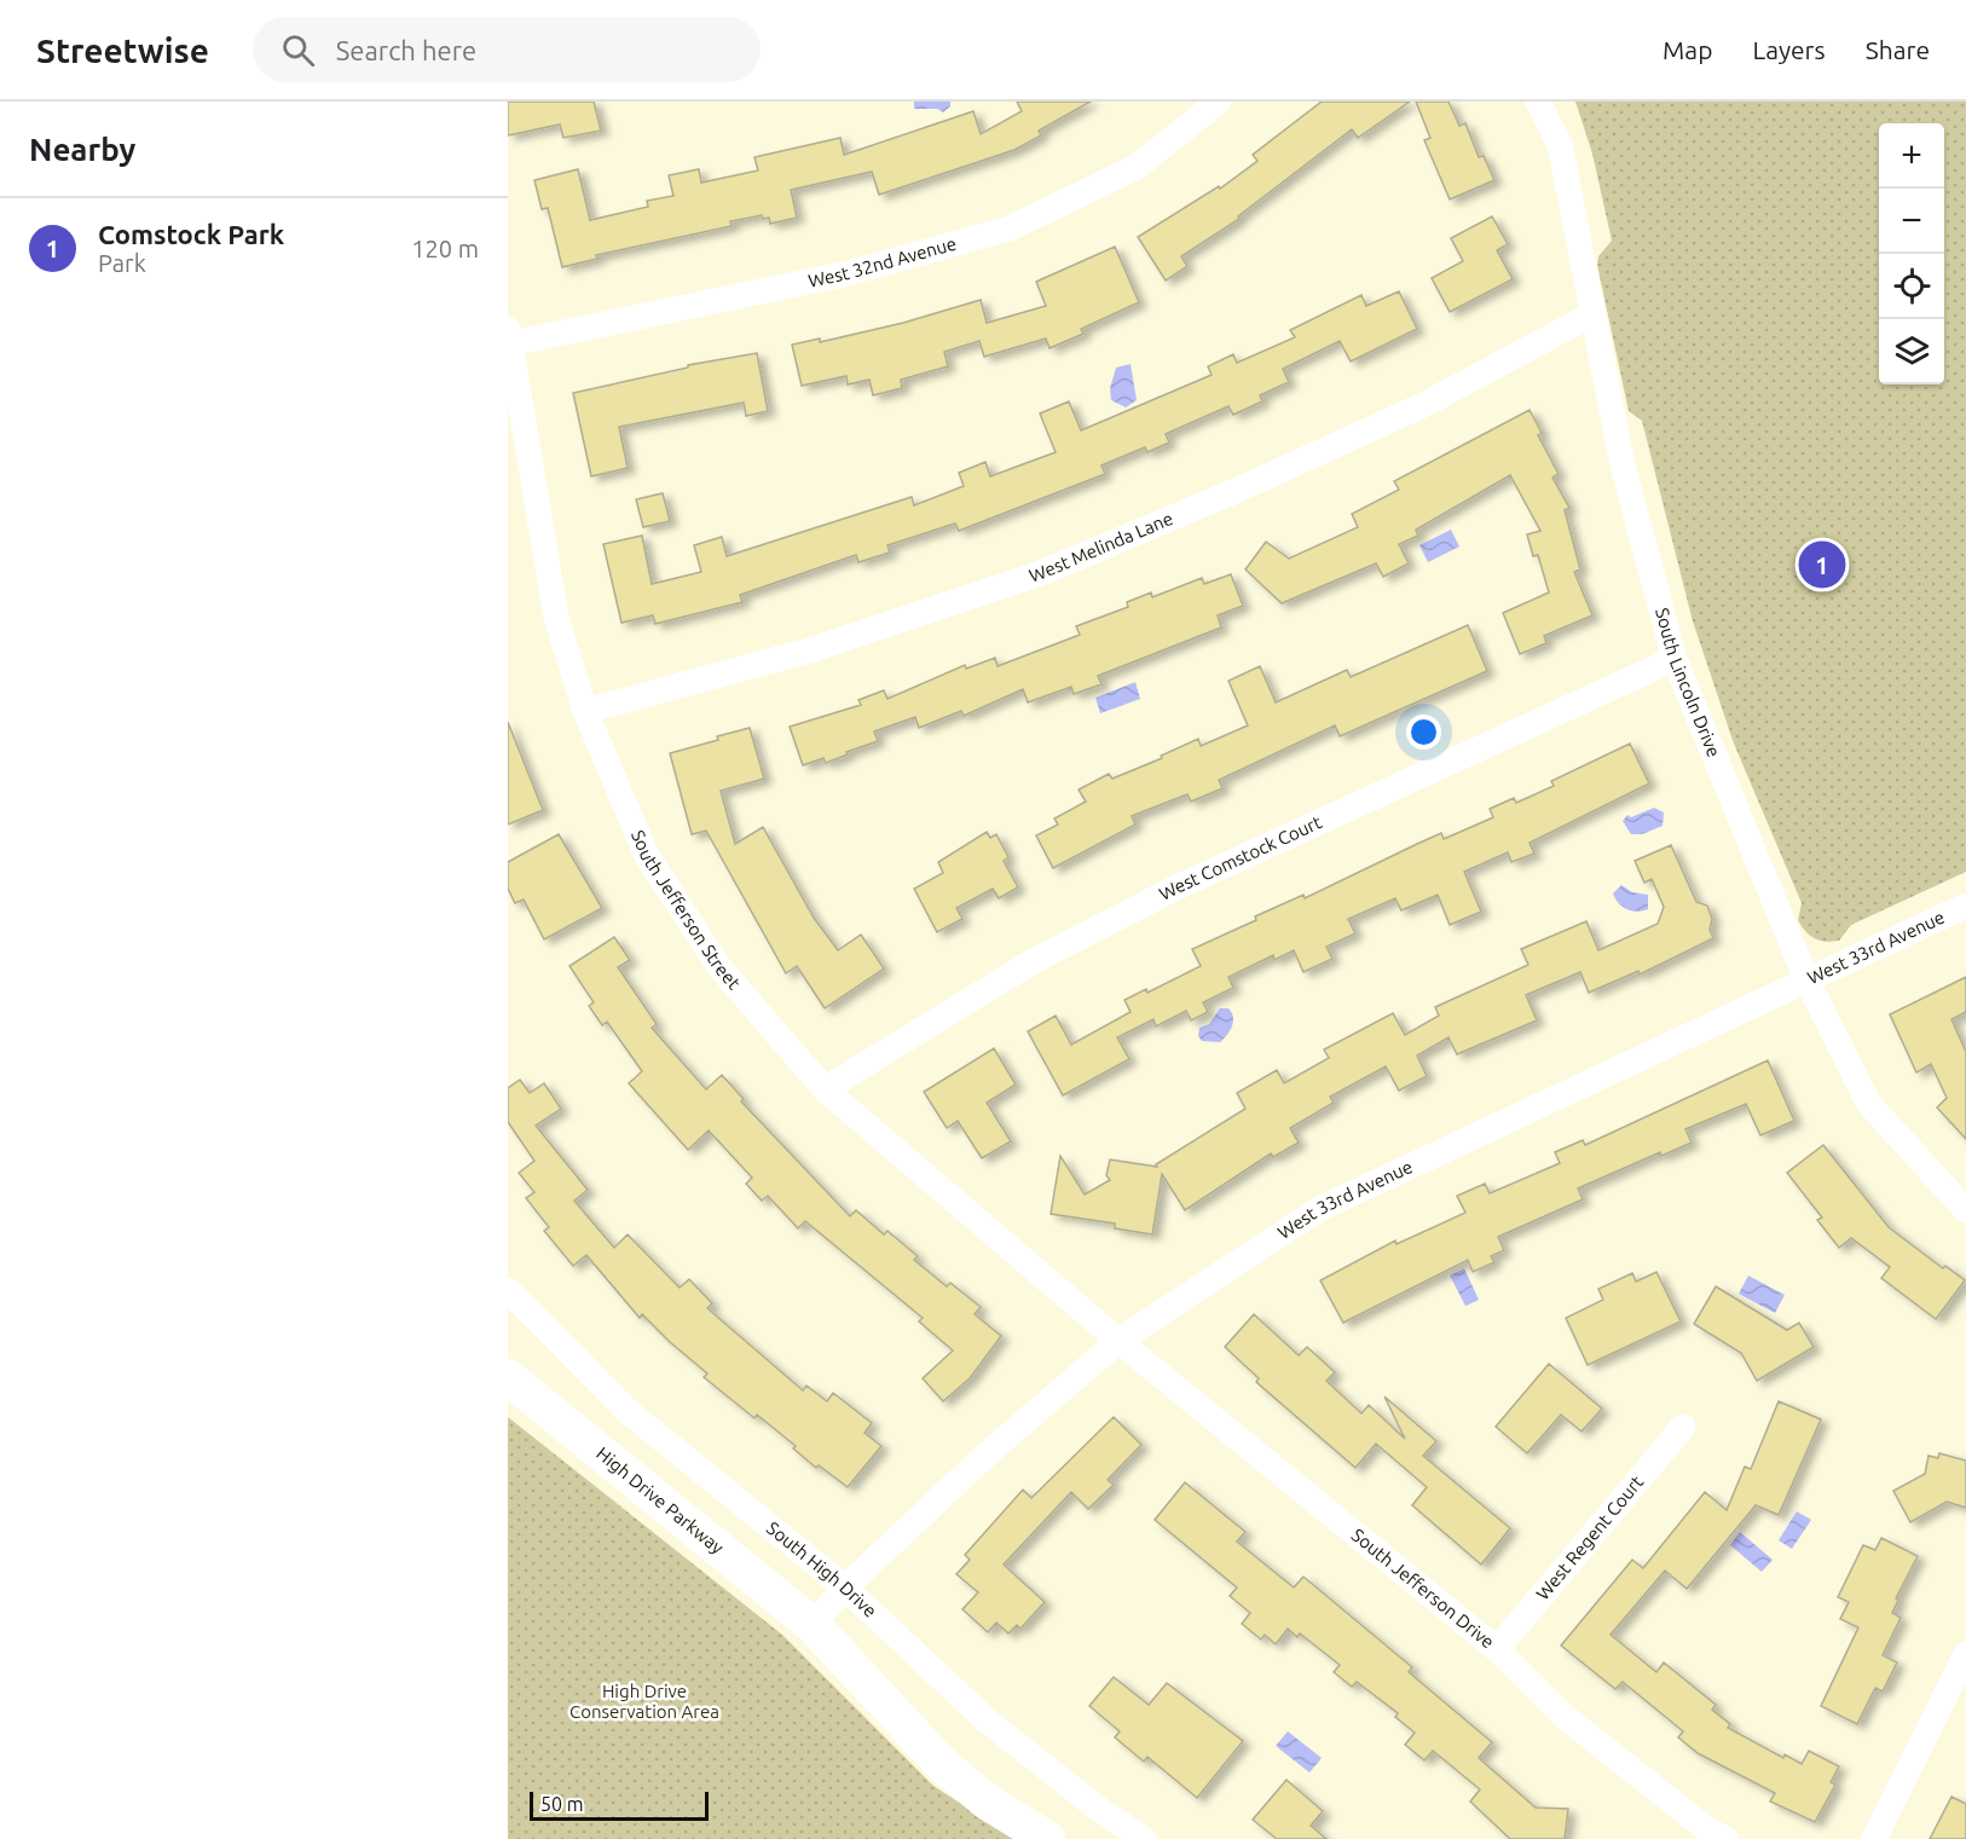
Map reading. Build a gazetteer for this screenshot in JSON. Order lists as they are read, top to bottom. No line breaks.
{"streets":{"main road":["High Drive Parkway"],"street":["West 32nd Avenue","West Melinda Lane","South Lincoln Drive","West Comstock Court","South Jefferson Street","West 33rd Avenue","West Regent Court","South High Drive","South Jefferson Drive"]},"crossings":[["West 32nd Avenue","South Jefferson Street"],["West Melinda Lane","South Lincoln Drive"],["West Melinda Lane","South Jefferson Street"],["South Lincoln Drive","West Comstock Court"],["South Lincoln Drive","West 33rd Avenue"],["West Comstock Court","South Jefferson Street"],["South Jefferson Street","West 33rd Avenue"],["South Jefferson Street","South Jefferson Drive"],["West 33rd Avenue","High Drive Parkway"],["West 33rd Avenue","South High Drive"],["West 33rd Avenue","South Jefferson Drive"],["West Regent Court","South Jefferson Drive"]],"parks":["High Drive Conservation Area"],"scale_bar":"50 m","page":{"header":"Streetwise","search":"Search here","nav":["Map","Layers","Share"],"heading":"Nearby","map_buttons":["+","−"],"list":[{"mark":"1","name":"Comstock Park","note":"Park","value":"120 m"}],"pins":"1","scale":"50 m"}}
